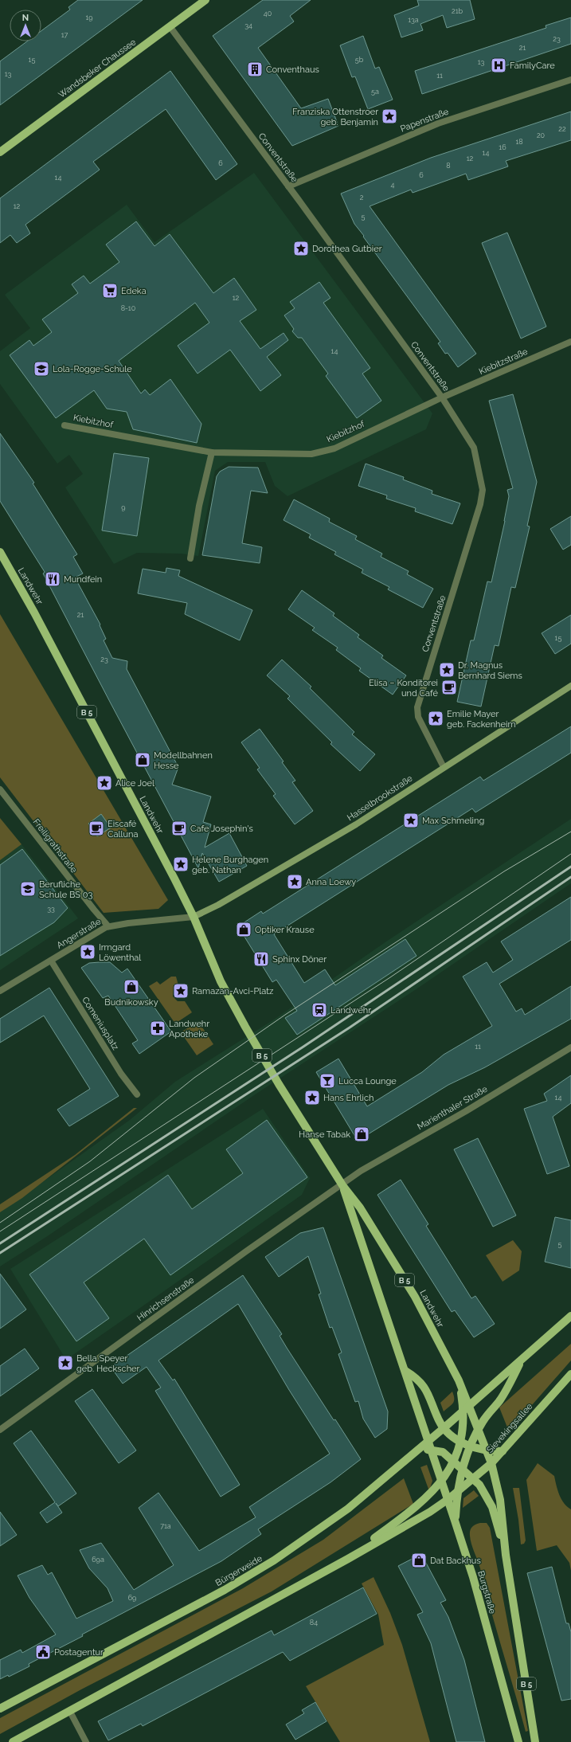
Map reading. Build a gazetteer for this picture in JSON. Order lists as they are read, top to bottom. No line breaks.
{"streets":{"main road":["Wandsbeker Chaussee","Landwehr","B 5","Sievekingsallee","Bürgerweide","Burgstraße"],"street":["Papenstraße","Conventstraße","Kiebitzstraße","Kiebitzhof","Hasselbrookstraße","Freiligrathstraße","Angerstraße","Comeniusplatz","Marienthaler Straße","Hinrichsenstraße"]},"crossings":[["Wandsbeker Chaussee","Conventstraße"],["Papenstraße","Conventstraße"],["Conventstraße","Kiebitzstraße"],["Conventstraße","Kiebitzhof"],["Conventstraße","Hasselbrookstraße"],["Kiebitzstraße","Kiebitzhof"],["Landwehr","B 5"],["Landwehr","Hasselbrookstraße"],["Landwehr","Angerstraße"],["Landwehr","Marienthaler Straße"],["Landwehr","Hinrichsenstraße"],["Landwehr","Sievekingsallee"],["Landwehr","Bürgerweide"],["Landwehr","Burgstraße"],["B 5","Sievekingsallee"],["Hasselbrookstraße","Angerstraße"],["Freiligrathstraße","Angerstraße"],["Angerstraße","Comeniusplatz"],["Marienthaler Straße","Hinrichsenstraße"],["Sievekingsallee","Burgstraße"],["Bürgerweide","Burgstraße"]],"places":{"hospital":["FamilyCare"],"building":["Conventhaus"],"place":["Franziska Ottenstroer geb. Benjamin","Dorothea Gutbier","Dr. Magnus Bernhard Siems","Emilie Mayer geb. Fackenheim","Alice Joel","Max Schmeling","Helene Burghagen geb. Nathan","Anna Loewy","Irmgard Löwenthal","Ramazan-Avci-Platz","Hans Ehrlich","Bella Speyer geb. Heckscher"],"supermarket":["Edeka"],"school or university":["Lola-Rogge-Schule","Berufliche Schule BS 03"],"restaurant":["Mundfein","Sphinx Döner"],"cafe":["Elisa – Konditorei und Café","Eiscafé Calluna","Cafe Josephin's"],"shop":["Modellbahnen Hesse","Optiker Krause","Budnikowsky","Hanse Tabak","Dat Backhus"],"station":["Landwehr"],"pharmacy":["Landwehr Apotheke"],"bar":["Lucca Lounge"],"public building":["Postagentur"]},"house_numbers":["21b","40","19","13a","34","17","23","21","15","5b","13","13","11","5a","22","20","18","16","14","12","6","8","6","14","4","2","12","5","12","8-10","14","9","21","15","23","33","11","14","5","71a","69a","69","84"],"north":"top"}
